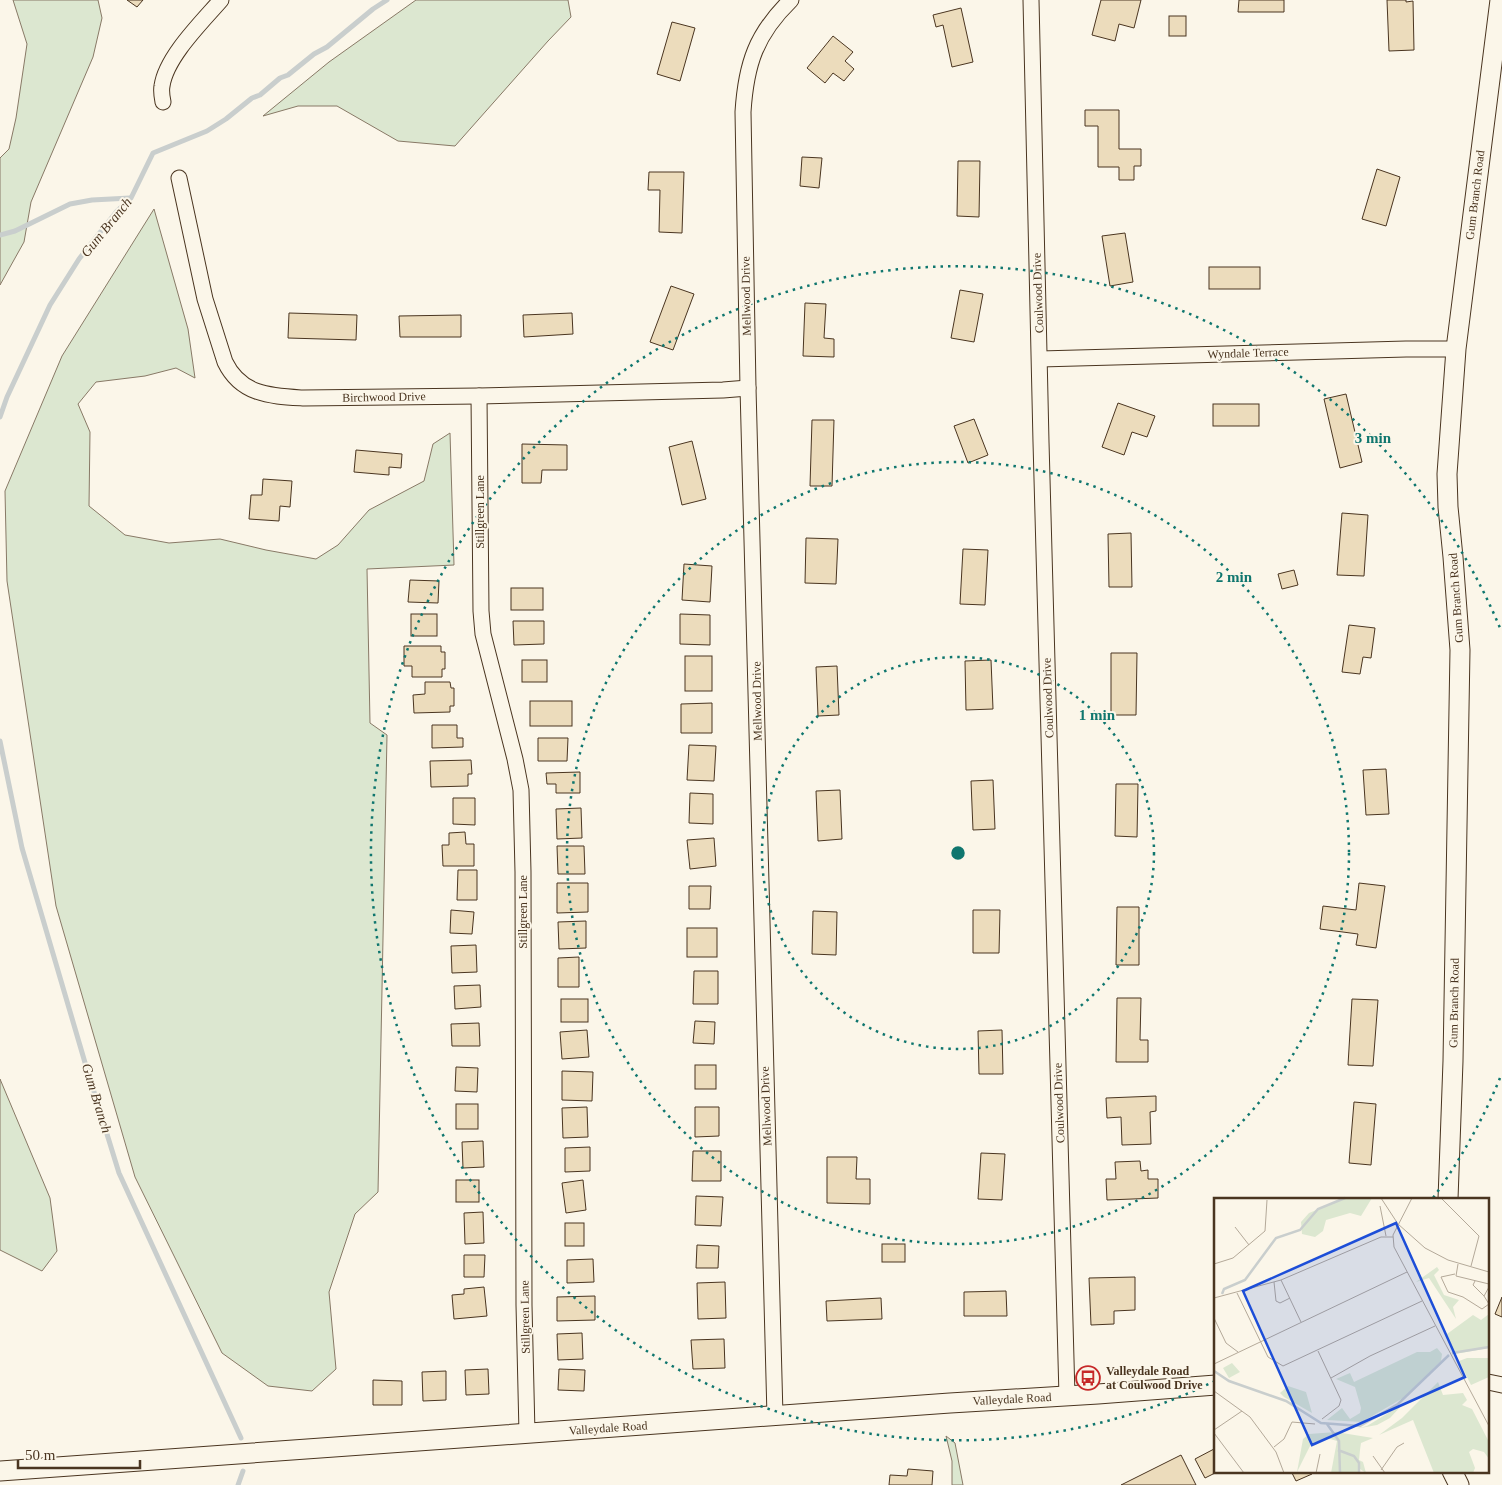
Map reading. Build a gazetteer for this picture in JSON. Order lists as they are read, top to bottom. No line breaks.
{"streets":{"street":["Gum Branch Road","Coulwood Drive","Mellwood Drive","Wyndale Terrace","Birchwood Drive","Stillgreen Lane","Valleydale Road"]},"crossings":[["Gum Branch Road","Wyndale Terrace"],["Coulwood Drive","Wyndale Terrace"],["Coulwood Drive","Valleydale Road"],["Mellwood Drive","Birchwood Drive"],["Mellwood Drive","Valleydale Road"],["Birchwood Drive","Stillgreen Lane"],["Stillgreen Lane","Valleydale Road"]],"water":["Gum Branch"],"places":{"bus stop":["Valleydale Road at Coulwood Drive"]},"scale_bar":"50 m","rings":["3 min","2 min","1 min"]}
